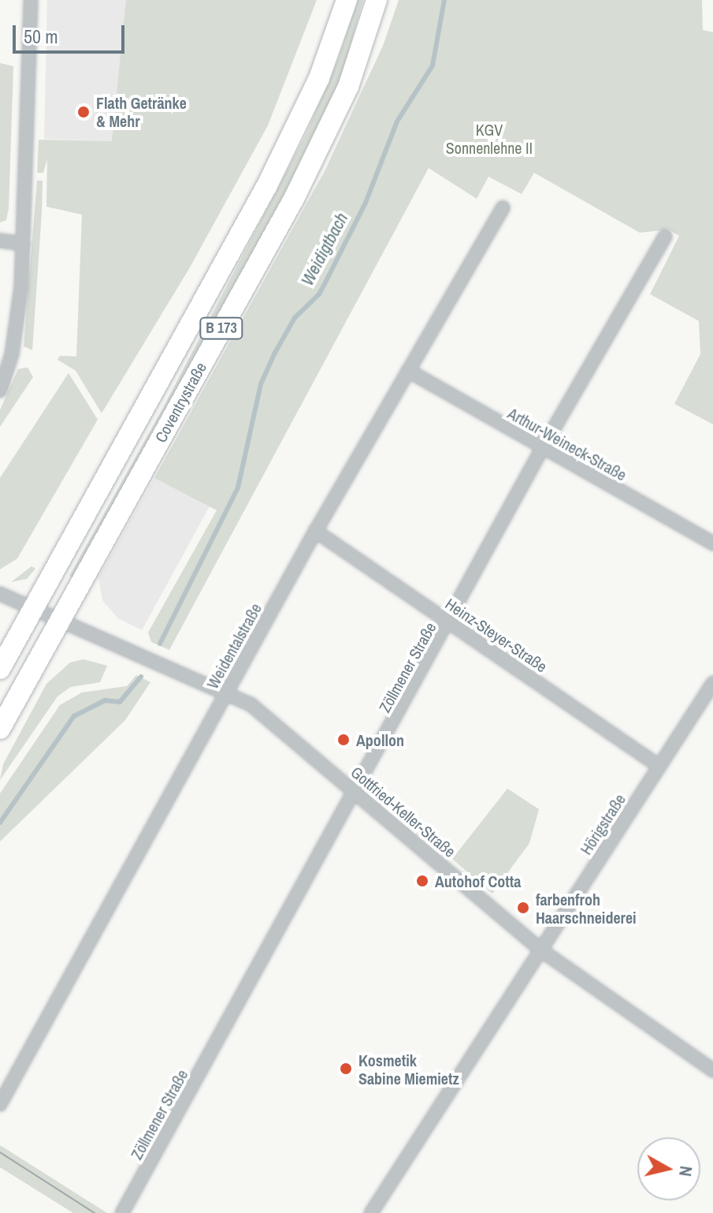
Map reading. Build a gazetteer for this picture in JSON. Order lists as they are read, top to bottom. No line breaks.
{"streets":{"main road":["B 173","Coventrystraße"],"street":["Arthur-Weineck-Straße","Heinz-Steyer-Straße","Weidentalstraße","Zöllmener Straße","Gottfried-Keller-Straße","Hörigstraße"]},"crossings":[["Coventrystraße","Gottfried-Keller-Straße"],["Arthur-Weineck-Straße","Weidentalstraße"],["Arthur-Weineck-Straße","Zöllmener Straße"],["Heinz-Steyer-Straße","Weidentalstraße"],["Heinz-Steyer-Straße","Zöllmener Straße"],["Heinz-Steyer-Straße","Hörigstraße"],["Weidentalstraße","Gottfried-Keller-Straße"],["Zöllmener Straße","Gottfried-Keller-Straße"],["Gottfried-Keller-Straße","Hörigstraße"]],"water":["Weidigtbach"],"parks":["KGV Sonnenlehne II"],"places":["Flath Getränke & Mehr","Apollon","Autohof Cotta","farbenfroh Haarschneiderei","Kosmetik Sabine Miemietz"],"scale_bar":"50 m","north":"right"}
